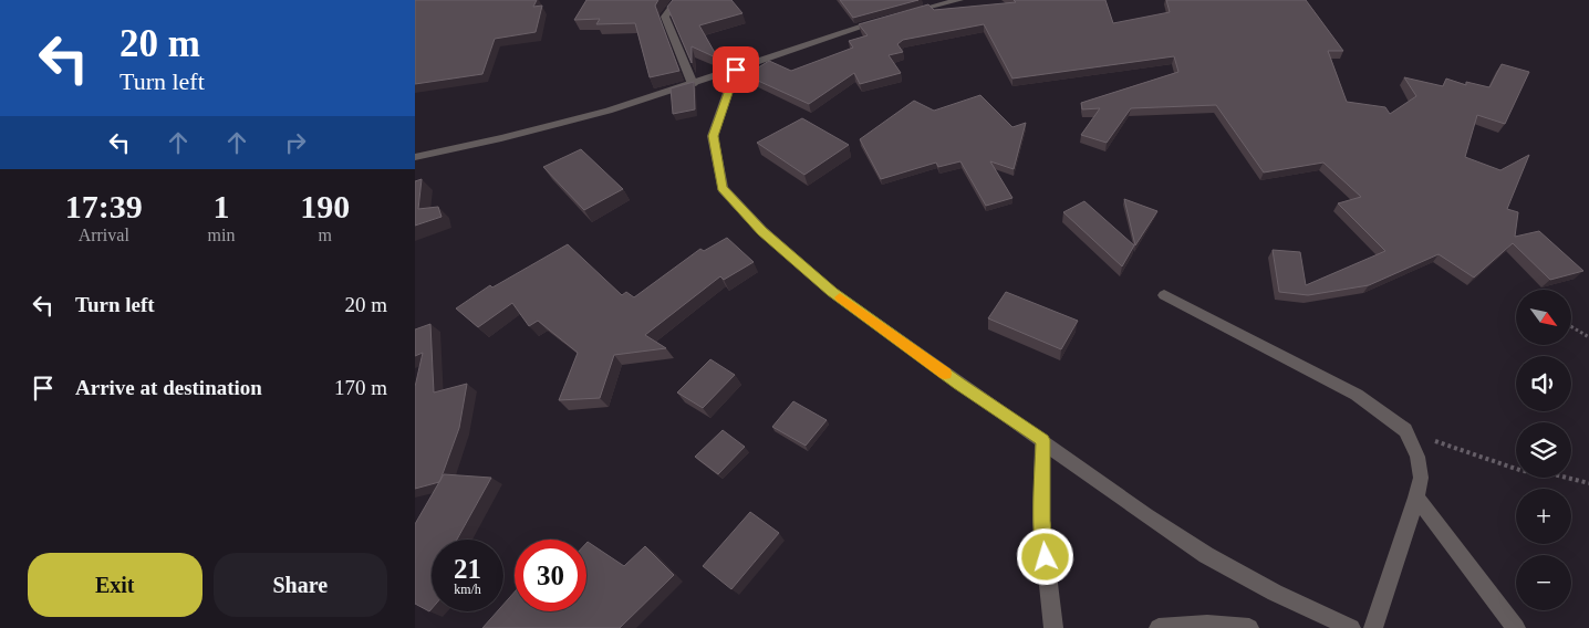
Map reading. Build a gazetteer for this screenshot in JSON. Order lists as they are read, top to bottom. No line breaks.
{"north":"bottom right","page":{"turn":["20 m","Turn left"],"eta":["17:39","Arrival","1","min","190","m"],"list":[{"name":"Turn left","value":"20 m"},{"name":"Arrive at destination","value":"170 m"}],"map_buttons":["+","−"],"speed":"21 km/h","limit":"30","buttons":["Exit","Share"]}}
